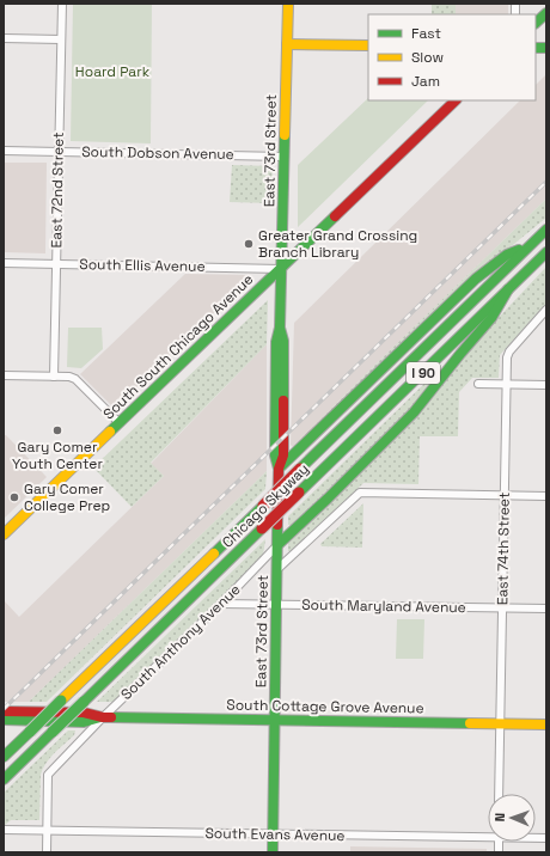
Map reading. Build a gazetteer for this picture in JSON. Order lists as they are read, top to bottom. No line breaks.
{"streets":{"main road":["East 73rd Street","South South Chicago Avenue","I 90","Chicago Skyway","South Cottage Grove Avenue"],"street":["South Dobson Avenue","East 72nd Street","South Ellis Avenue","East 74th Street","South Maryland Avenue","South Anthony Avenue","South Evans Avenue"]},"crossings":[["East 73rd Street","South Dobson Avenue"],["East 73rd Street","South Ellis Avenue"],["East 73rd Street","South South Chicago Avenue"],["East 73rd Street","South Maryland Avenue"],["East 73rd Street","South Anthony Avenue"],["East 73rd Street","South Cottage Grove Avenue"],["East 73rd Street","South Evans Avenue"],["South Dobson Avenue","East 72nd Street"],["East 72nd Street","South Ellis Avenue"],["South Ellis Avenue","South South Chicago Avenue"],["East 74th Street","South Maryland Avenue"],["East 74th Street","South Cottage Grove Avenue"],["South Maryland Avenue","South Anthony Avenue"],["South Anthony Avenue","South Cottage Grove Avenue"]],"parks":["Hoard Park"],"places":["Greater Grand Crossing Branch Library","Gary Comer Youth Center","Gary Comer College Prep"],"legend":["Fast","Slow","Jam"],"north":"left"}
